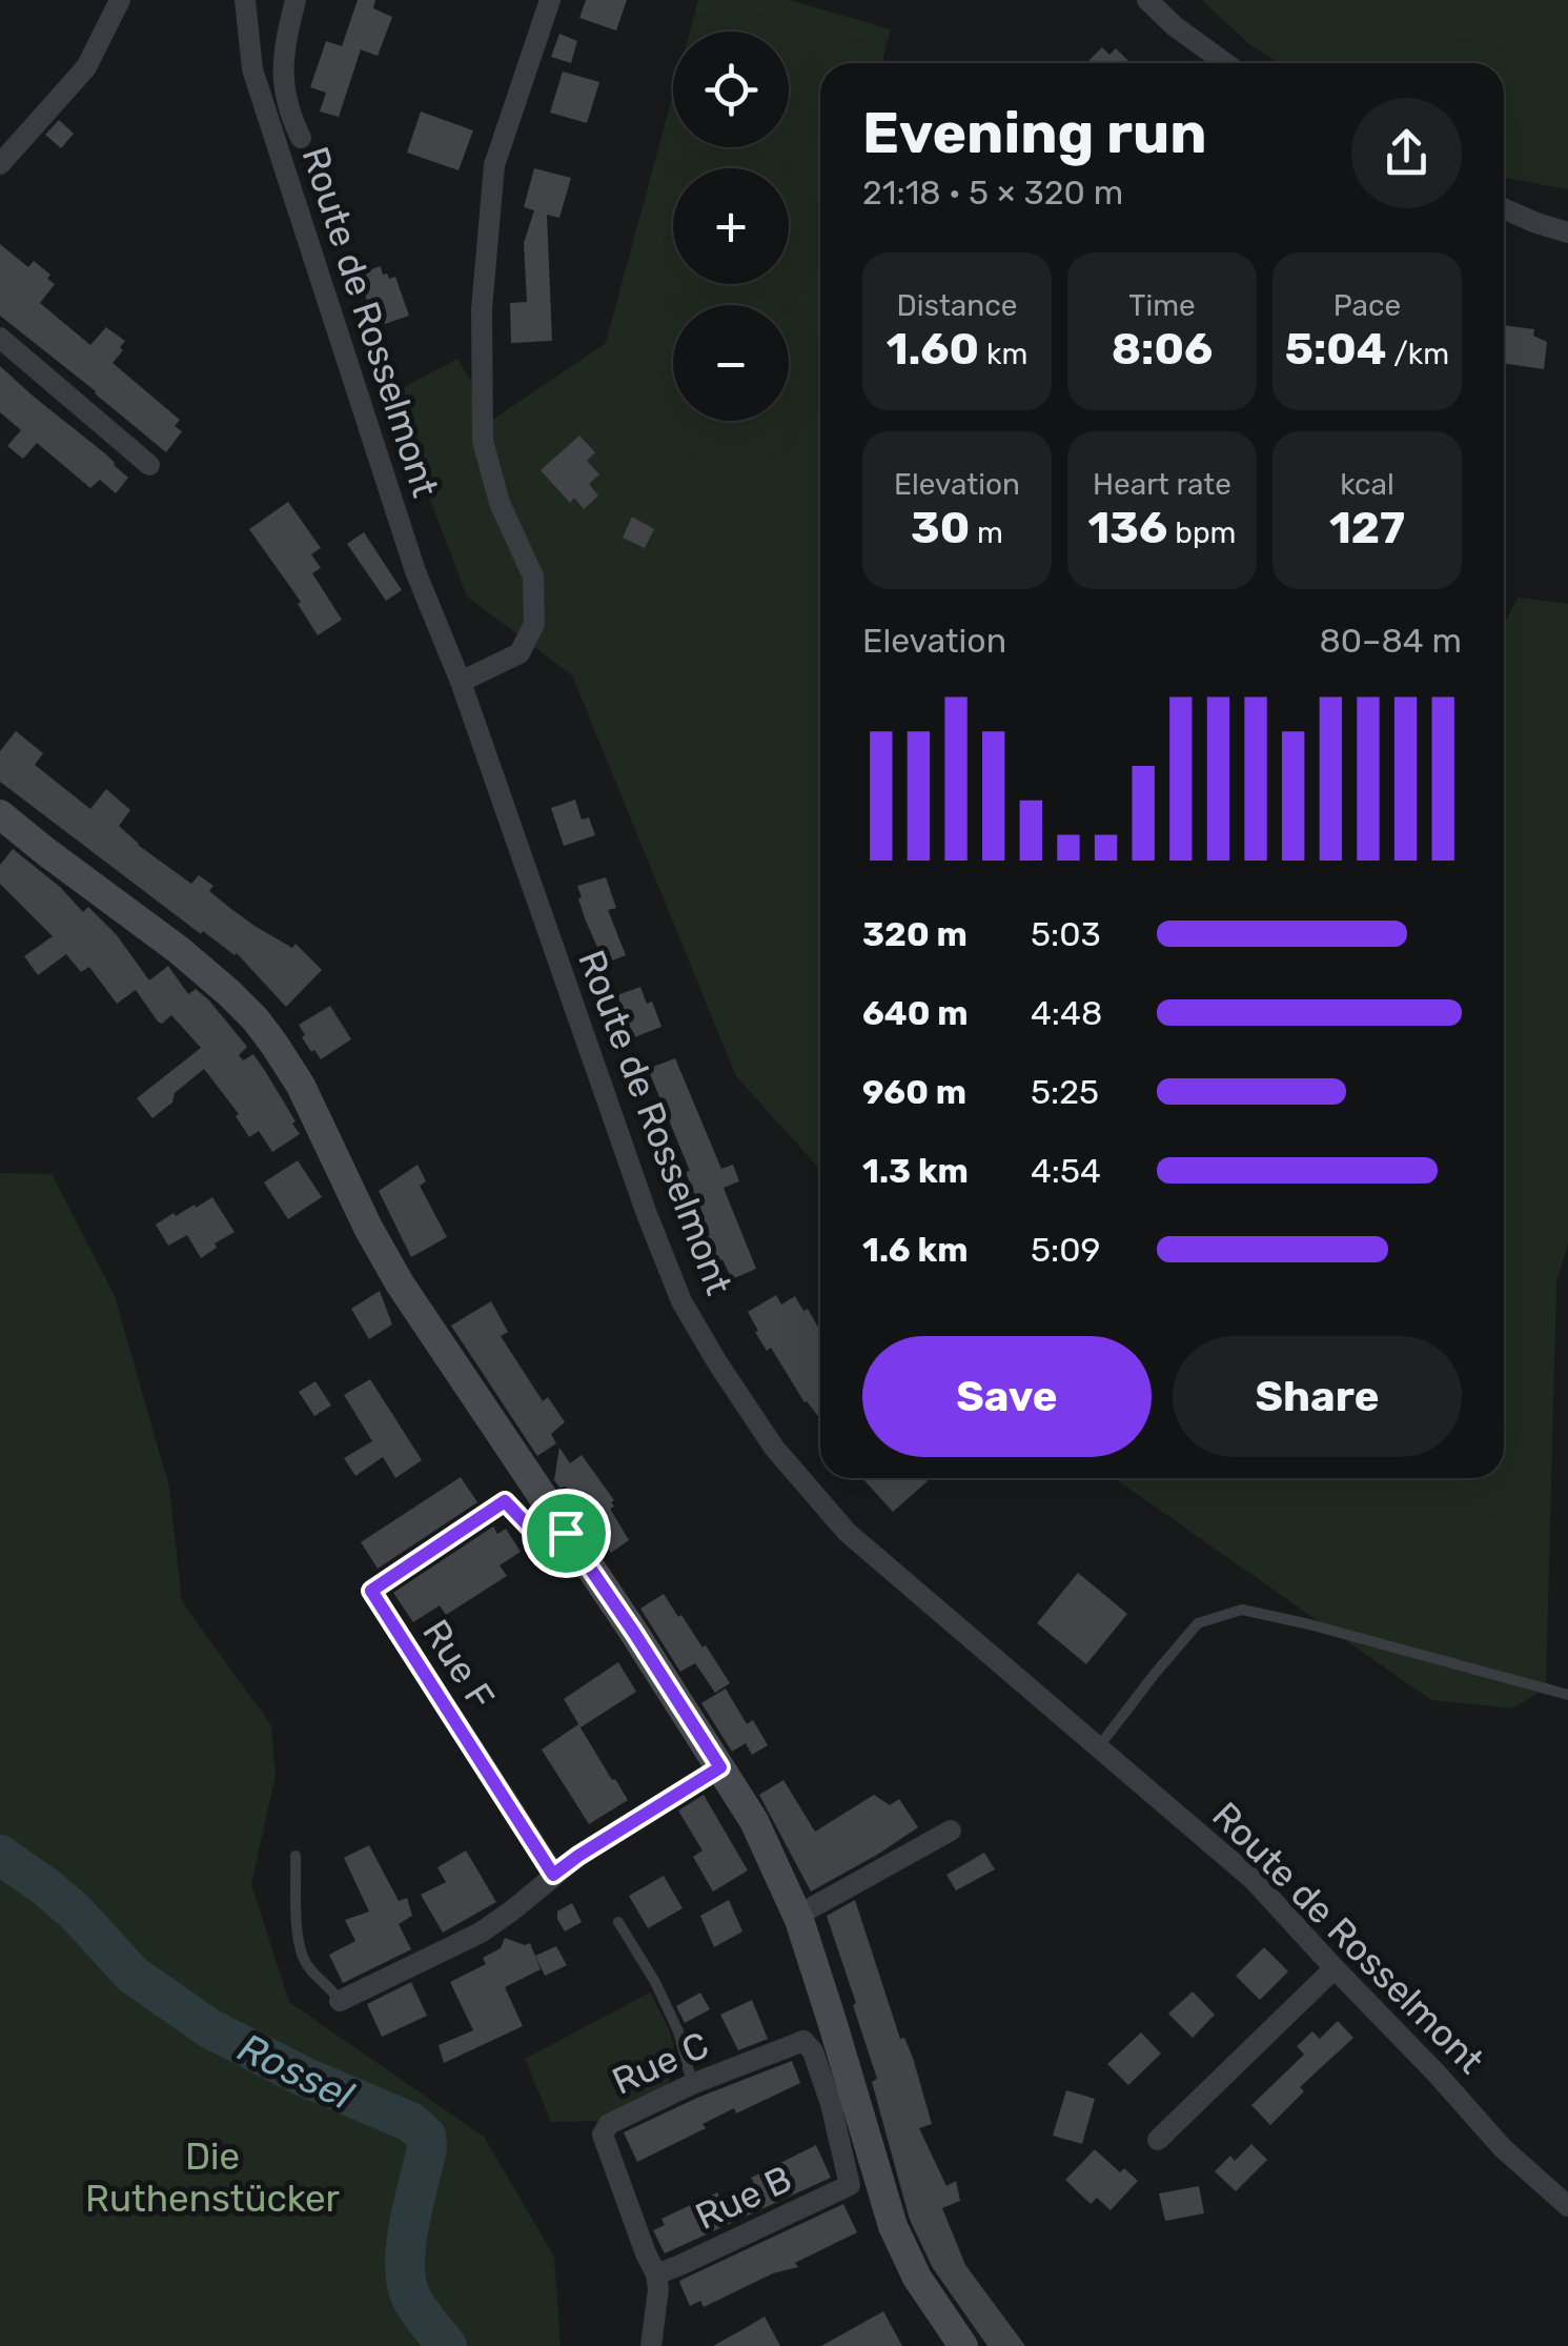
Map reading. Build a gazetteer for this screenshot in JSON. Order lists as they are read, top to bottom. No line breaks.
{"streets":{"street":["Route de Rosselmont","Rue F","Rue C","Rue B"]},"crossings":[["Rue C","Rue B"]],"water":["Rossel"],"parks":["Die Ruthenstücker"],"page":{"map_buttons":["+","−"],"heading":["Evening run","21:18 · 5 × 320 m"],"stats":[["Distance","1.60 km"],["Time","8:06"],["Pace","5:04 /km"],["Elevation","30 m"],["Heart rate","136 bpm"],["kcal","127"]],"chart":["Elevation","80–84 m"],"list":[{"name":"320 m","note":"5:03"},{"name":"640 m","note":"4:48"},{"name":"960 m","note":"5:25"},{"name":"1.3 km","note":"4:54"},{"name":"1.6 km","note":"5:09"}],"buttons":["Save","Share"]}}
